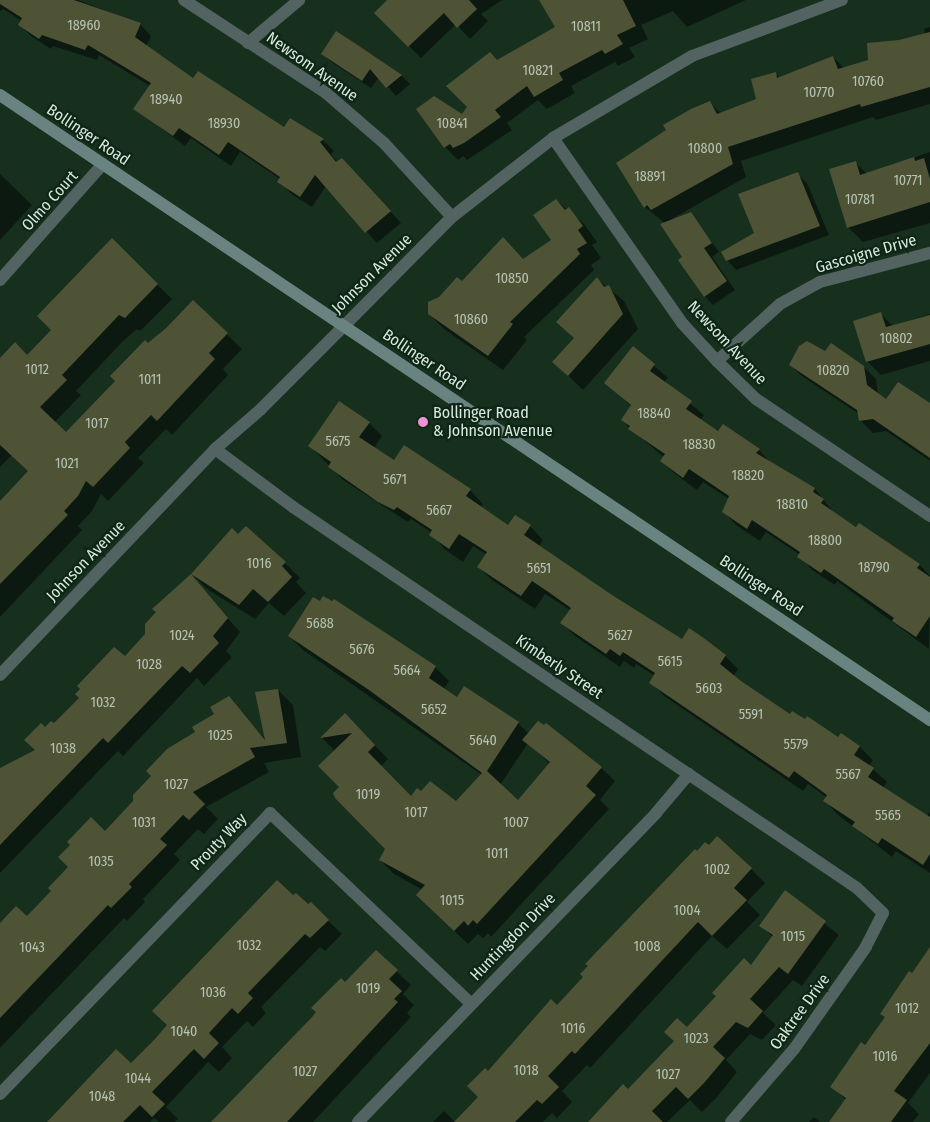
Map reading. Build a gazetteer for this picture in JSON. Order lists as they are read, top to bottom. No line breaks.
{"streets":{"main road":["Bollinger Road"],"street":["Newsom Avenue","Olmo Court","Gascoigne Drive","Johnson Avenue","Kimberly Street","Prouty Way","Huntingdon Drive","Oaktree Drive"]},"crossings":[["Newsom Avenue","Gascoigne Drive"],["Newsom Avenue","Johnson Avenue"],["Bollinger Road","Olmo Court"],["Bollinger Road","Johnson Avenue"],["Johnson Avenue","Kimberly Street"],["Kimberly Street","Huntingdon Drive"],["Kimberly Street","Oaktree Drive"],["Prouty Way","Huntingdon Drive"]],"places":["Bollinger Road & Johnson Avenue"],"house_numbers":["18960","10811","10821","10760","10770","18940","18930","10841","10800","18891","10771","10781","10850","10860","10802","1012","10820","1011","18840","1017","5675","18830","1021","18820","5671","18810","5667","18800","1016","18790","5651","5688","1024","5627","5676","5615","1028","5664","5603","1032","5652","5591","1025","5640","5579","1038","5567","1027","1019","1017","5565","1031","1007","1011","1035","1002","1015","1004","1015","1032","1008","1043","1019","1036","1012","1016","1040","1023","1016","1018","1027","1027","1044","1048"]}
